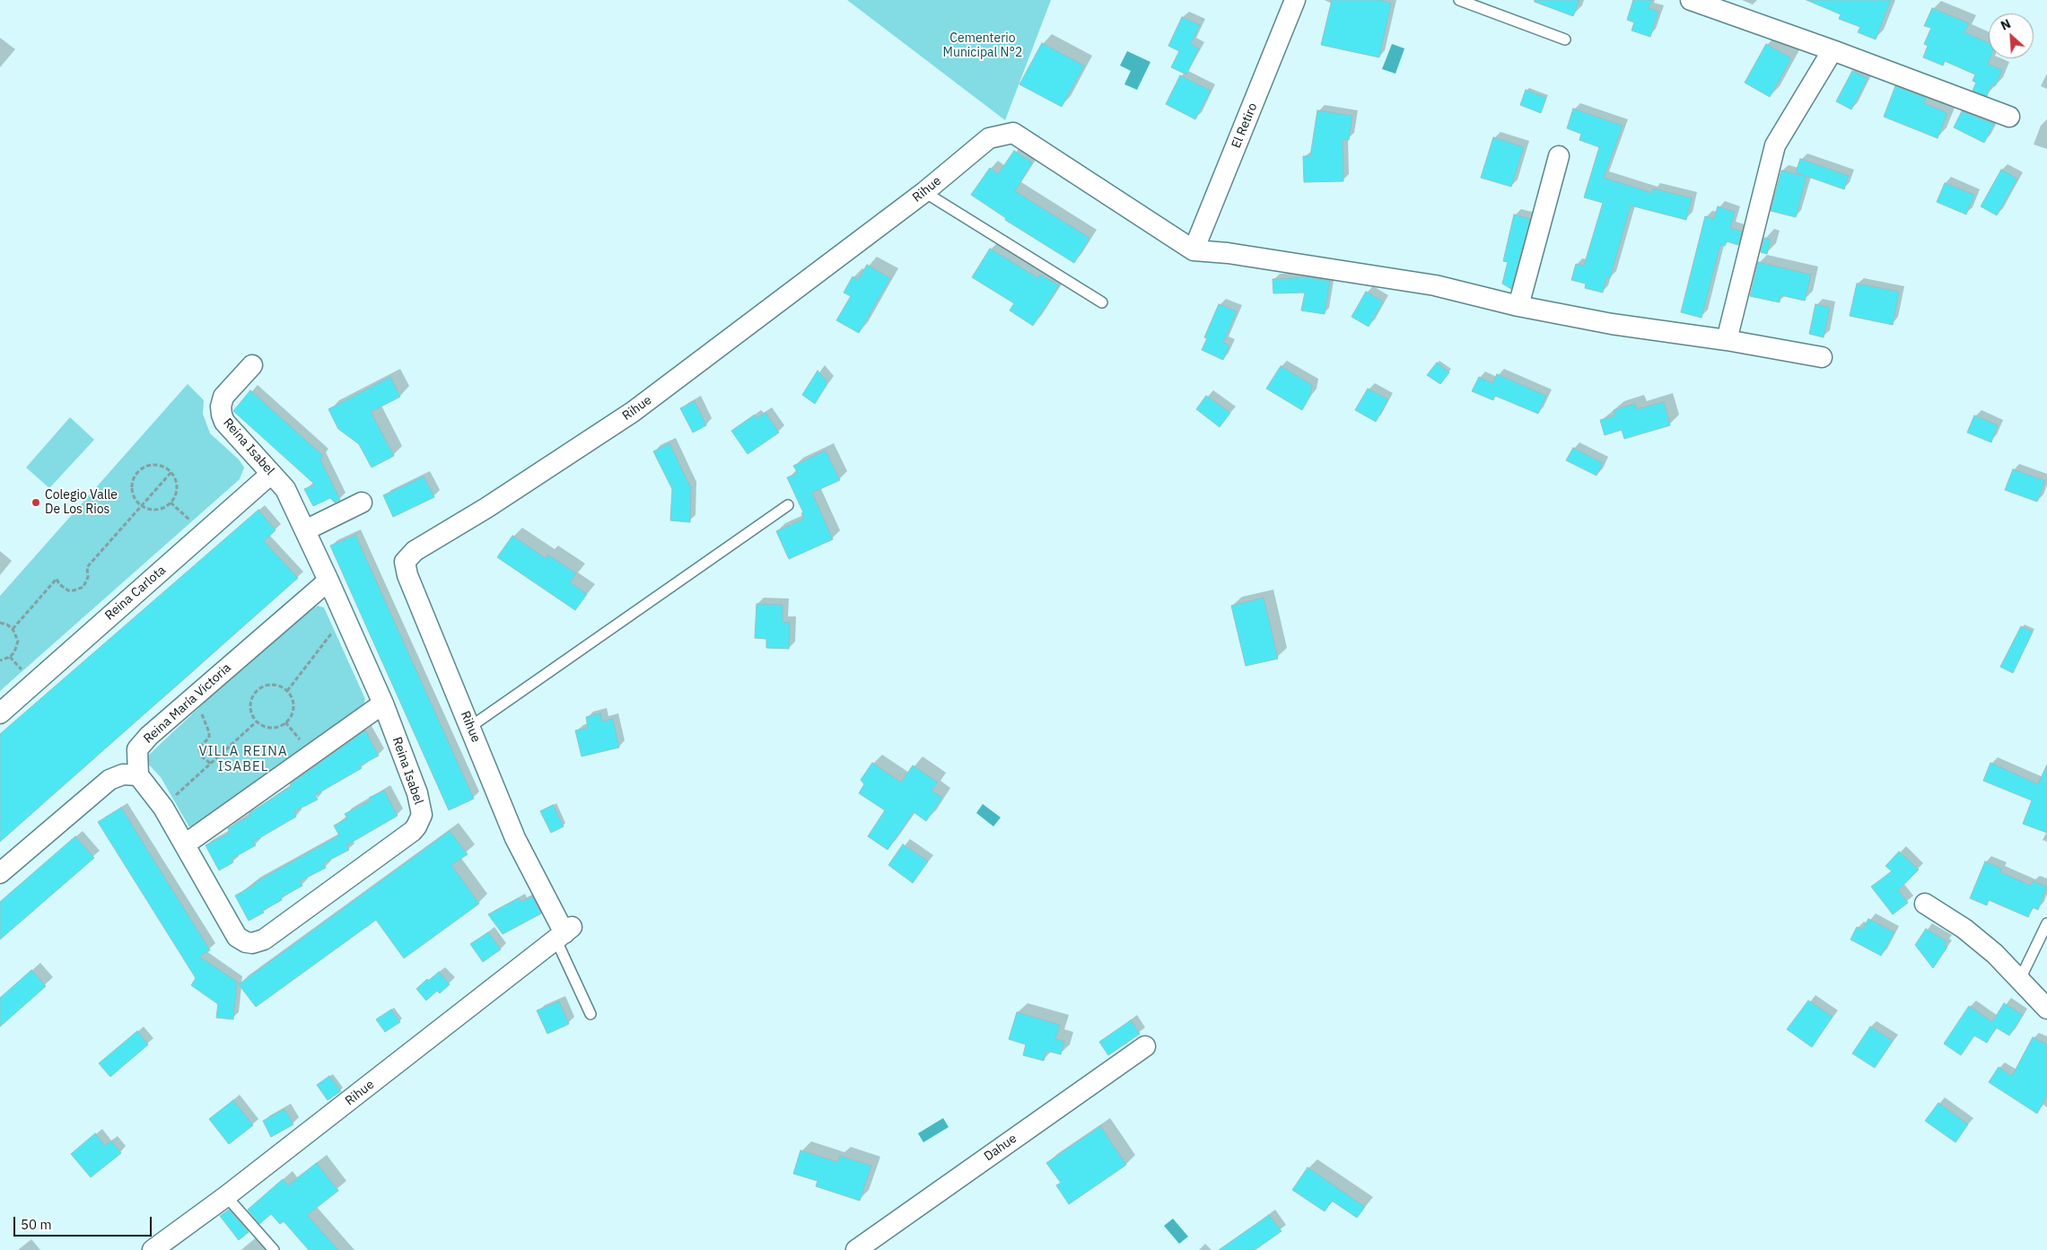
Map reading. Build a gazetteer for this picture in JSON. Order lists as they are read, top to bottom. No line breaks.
{"streets":{"street":["El Retiro","Rihue","Reina Isabel","Reina Carlota","Reina María Victoria","Dahue"]},"crossings":[["El Retiro","Rihue"],["Reina Isabel","Reina Carlota"],["Reina Isabel","Reina María Victoria"]],"districts":["VILLA REINA ISABEL"],"parks":["Cementerio Municipal N°2"],"places":["Colegio Valle De Los Rios"],"scale_bar":"50 m","north":"top left"}
